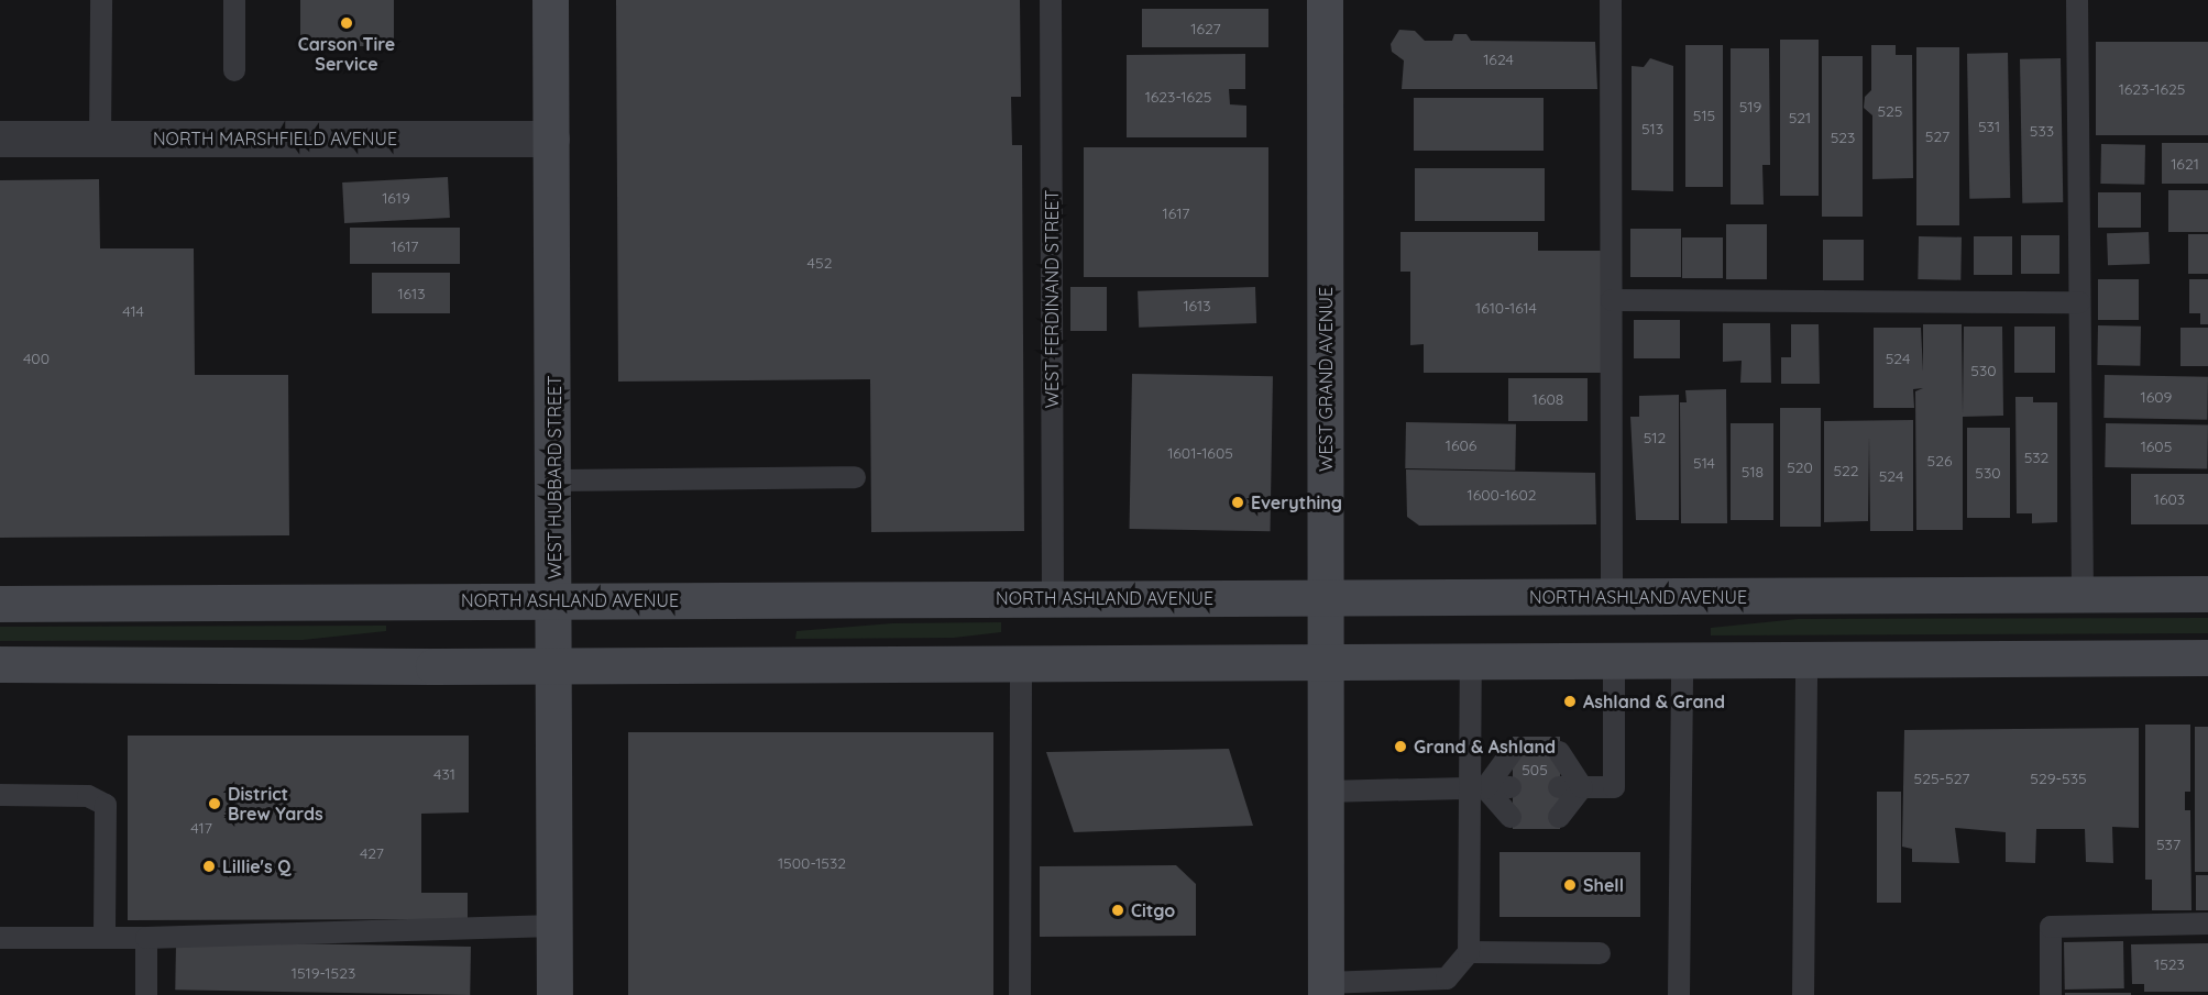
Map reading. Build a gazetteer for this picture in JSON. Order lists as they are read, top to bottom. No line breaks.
{"streets":{"main road":["WEST GRAND AVENUE","WEST HUBBARD STREET","NORTH ASHLAND AVENUE"],"street":["NORTH MARSHFIELD AVENUE"],"lane":["WEST FERDINAND STREET"]},"crossings":[["NORTH MARSHFIELD AVENUE","WEST HUBBARD STREET"],["WEST FERDINAND STREET","NORTH ASHLAND AVENUE"],["WEST GRAND AVENUE","NORTH ASHLAND AVENUE"],["WEST HUBBARD STREET","NORTH ASHLAND AVENUE"]],"places":["Carson Tire Service","Everything","Ashland & Grand","Grand & Ashland","District Brew Yards","Lillie's Q","Shell","Citgo"],"house_numbers":["1627","1624","1623-1625","1623-1625","519","525","515","521","531","513","533","527","523","1621","1619","1617","1617","452","1613","1613","1610-1614","414","400","524","530","1609","1608","512","1606","1605","1601-1605","532","526","514","520","522","518","530","524","1600-1602","1603","505","431","525-527","529-535","417","537","427","1500-1532","1523","1519-1523"]}
